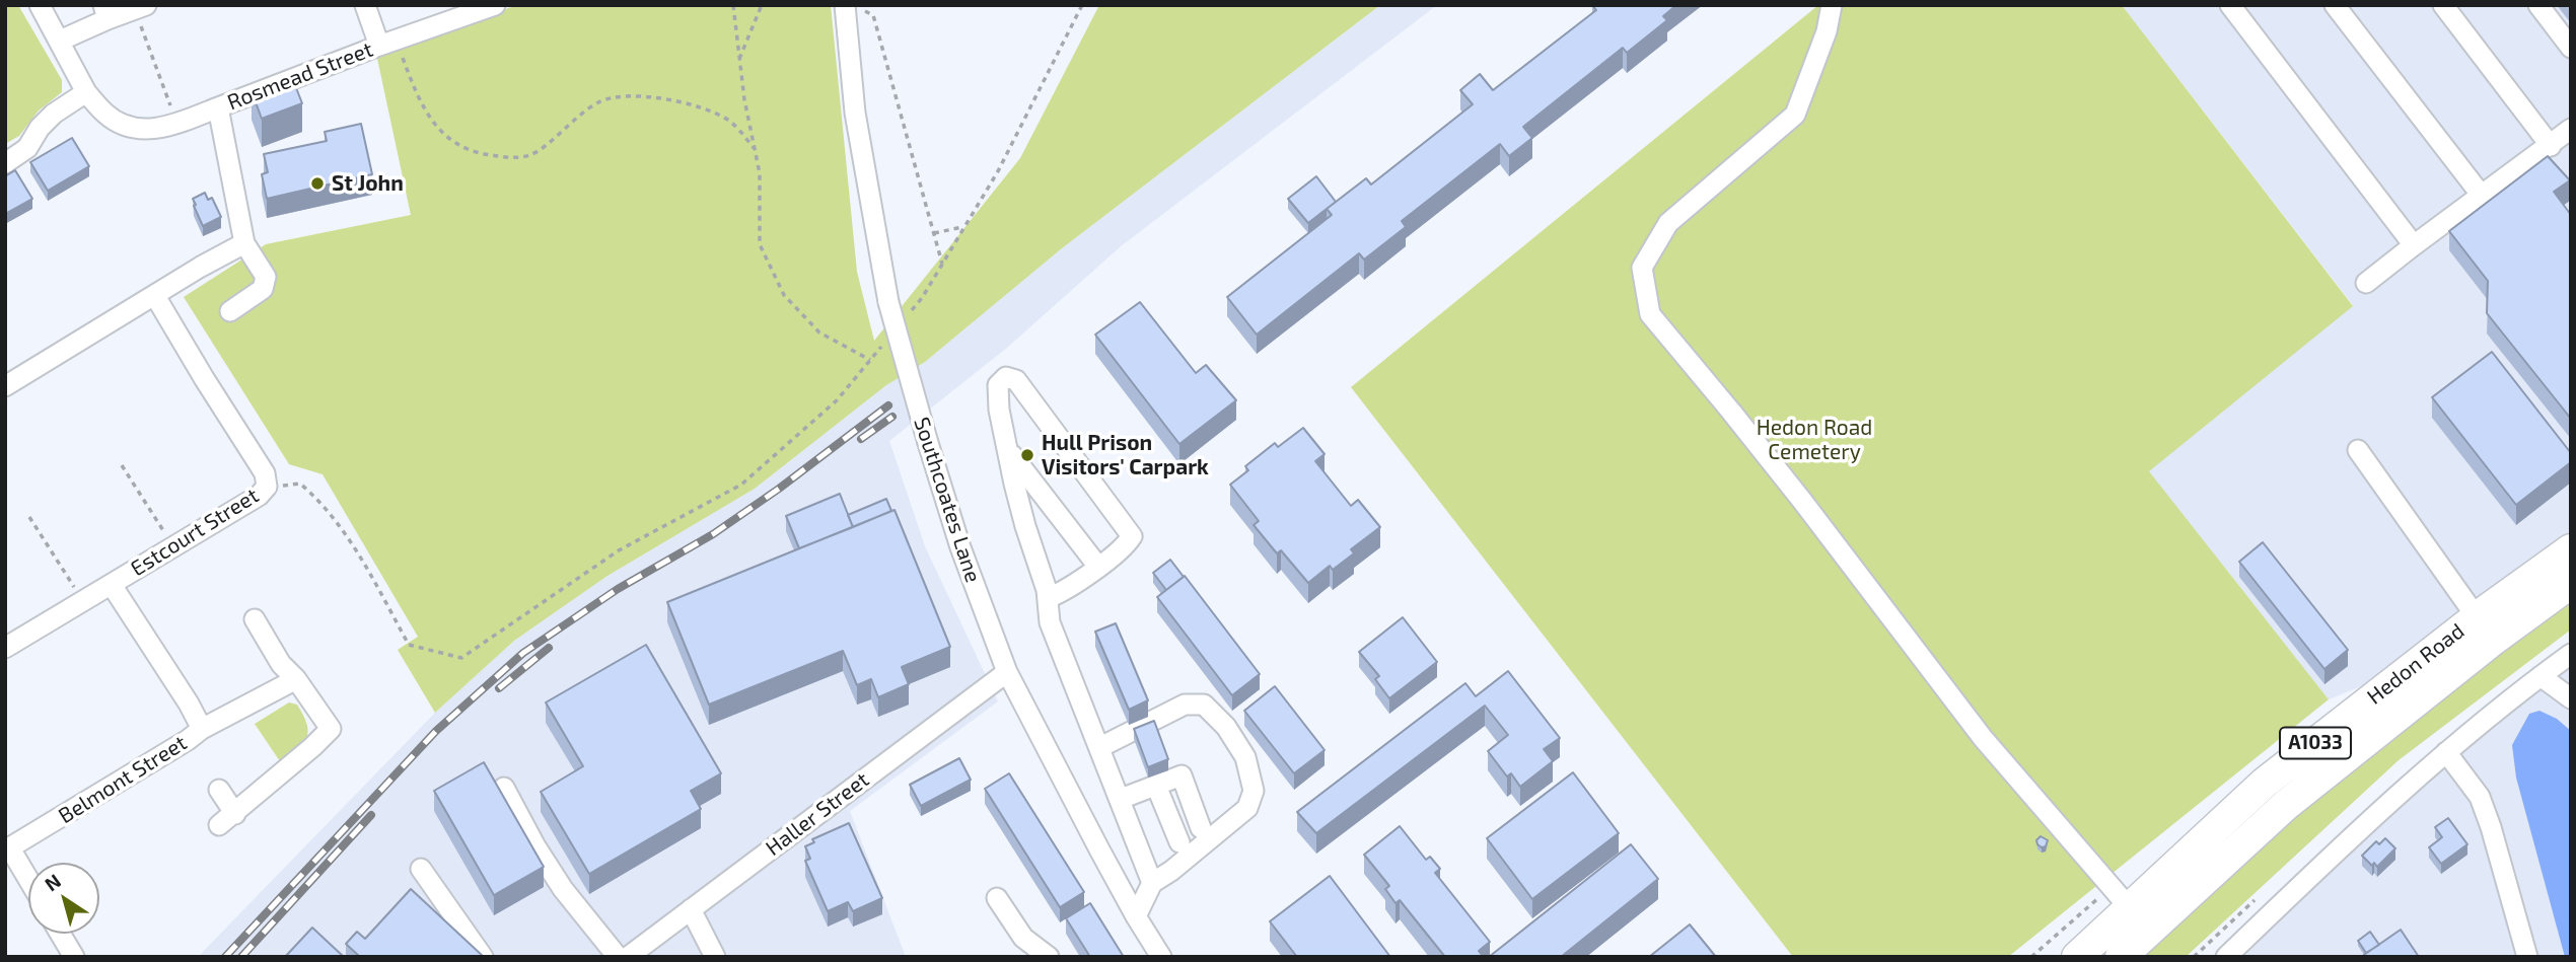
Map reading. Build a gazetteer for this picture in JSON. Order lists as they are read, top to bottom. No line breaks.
{"streets":{"highway":["Hedon Road","A1033"],"street":["Rosmead Street","Southcoates Lane","Estcourt Street","Belmont Street","Haller Street"]},"crossings":[["Southcoates Lane","Haller Street"],["Estcourt Street","Belmont Street"]],"parks":["Hedon Road Cemetery"],"places":["St John","Hull Prison Visitors' Carpark"],"north":"top left"}
